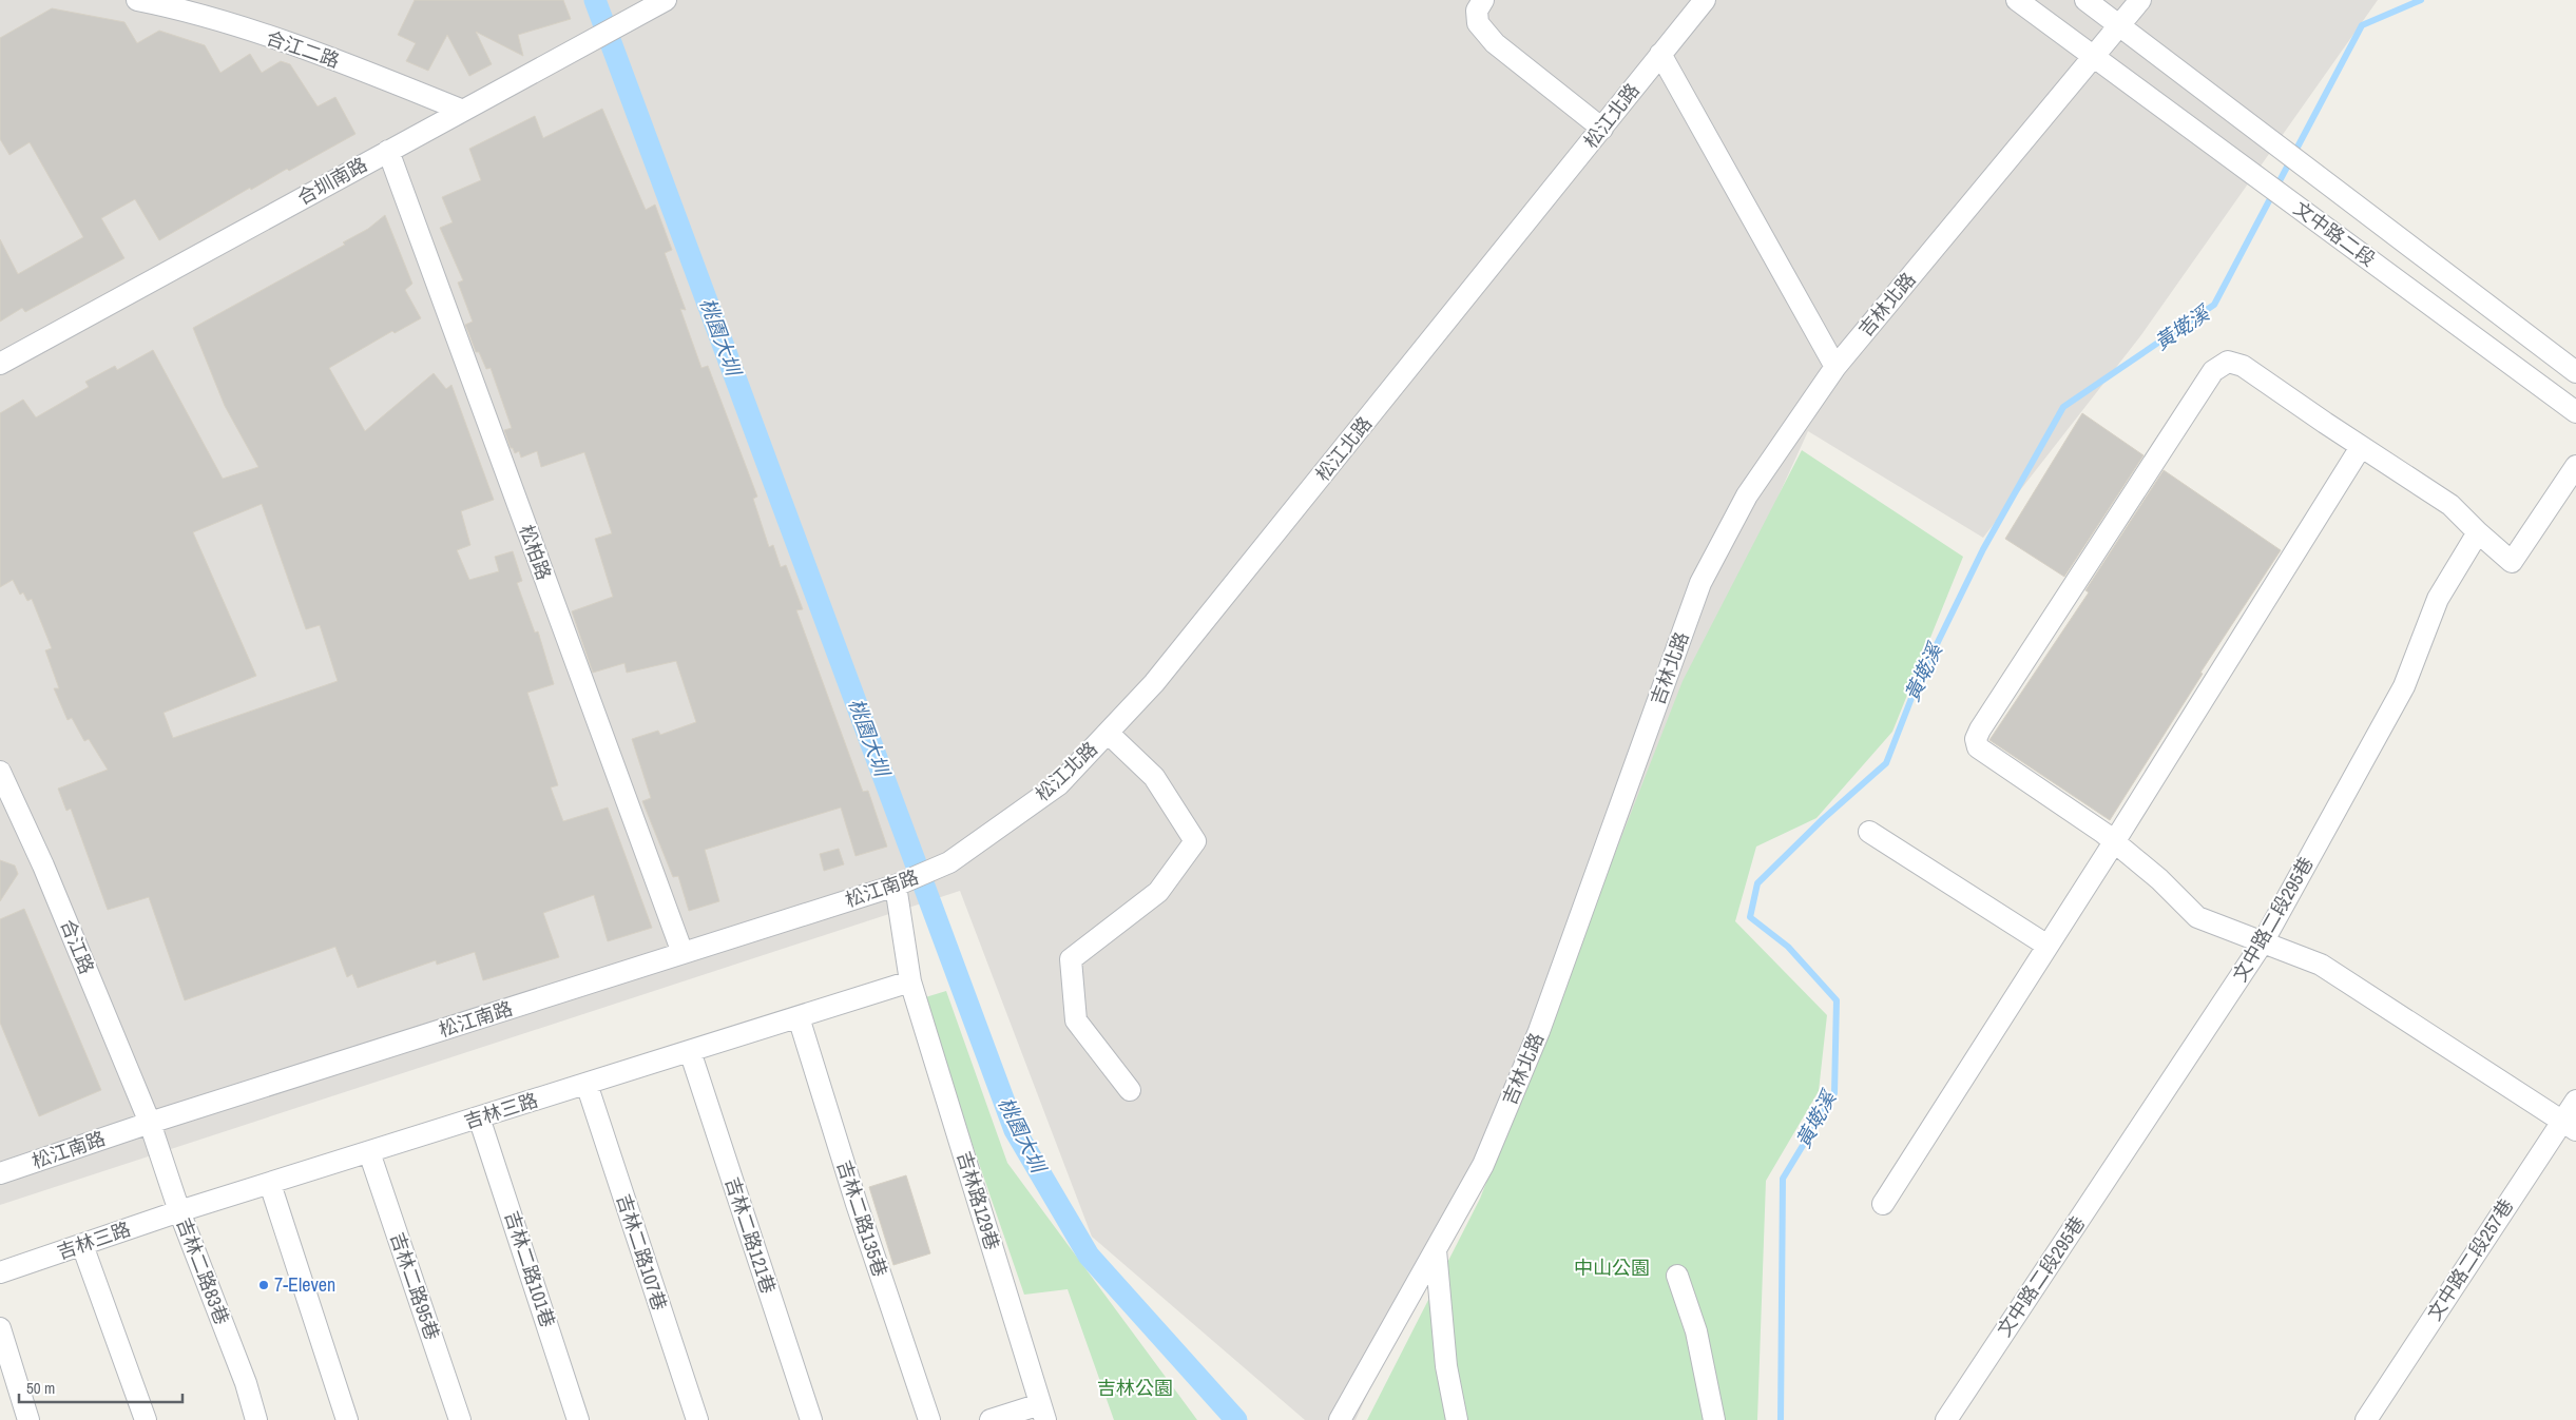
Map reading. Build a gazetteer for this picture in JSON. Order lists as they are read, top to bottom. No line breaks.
{"streets":{"street":["合江二路","松江北路","合圳南路","文中路二段","吉林北路","松柏路","松江南路","文中路二段295巷","合江路","吉林三路","吉林路129巷","吉林二路135巷","吉林二路121巷","吉林二路107巷","文中路二段257巷","吉林二路101巷","吉林二路83巷","吉林二路95巷"]},"crossings":[["合江二路","合圳南路"],["松江北路","松江南路"],["合圳南路","松柏路"],["文中路二段","吉林北路"],["松柏路","松江南路"],["松江南路","合江路"],["松江南路","吉林二路83巷"],["合江路","吉林二路83巷"],["吉林三路","吉林路129巷"],["吉林三路","吉林二路135巷"],["吉林三路","吉林二路121巷"],["吉林三路","吉林二路107巷"],["吉林三路","吉林二路101巷"],["吉林三路","吉林二路83巷"],["吉林三路","吉林二路95巷"]],"water":["黃墘溪","桃園大圳"],"parks":["中山公園","吉林公園"],"places":["7-Eleven"],"scale_bar":"50 m"}
